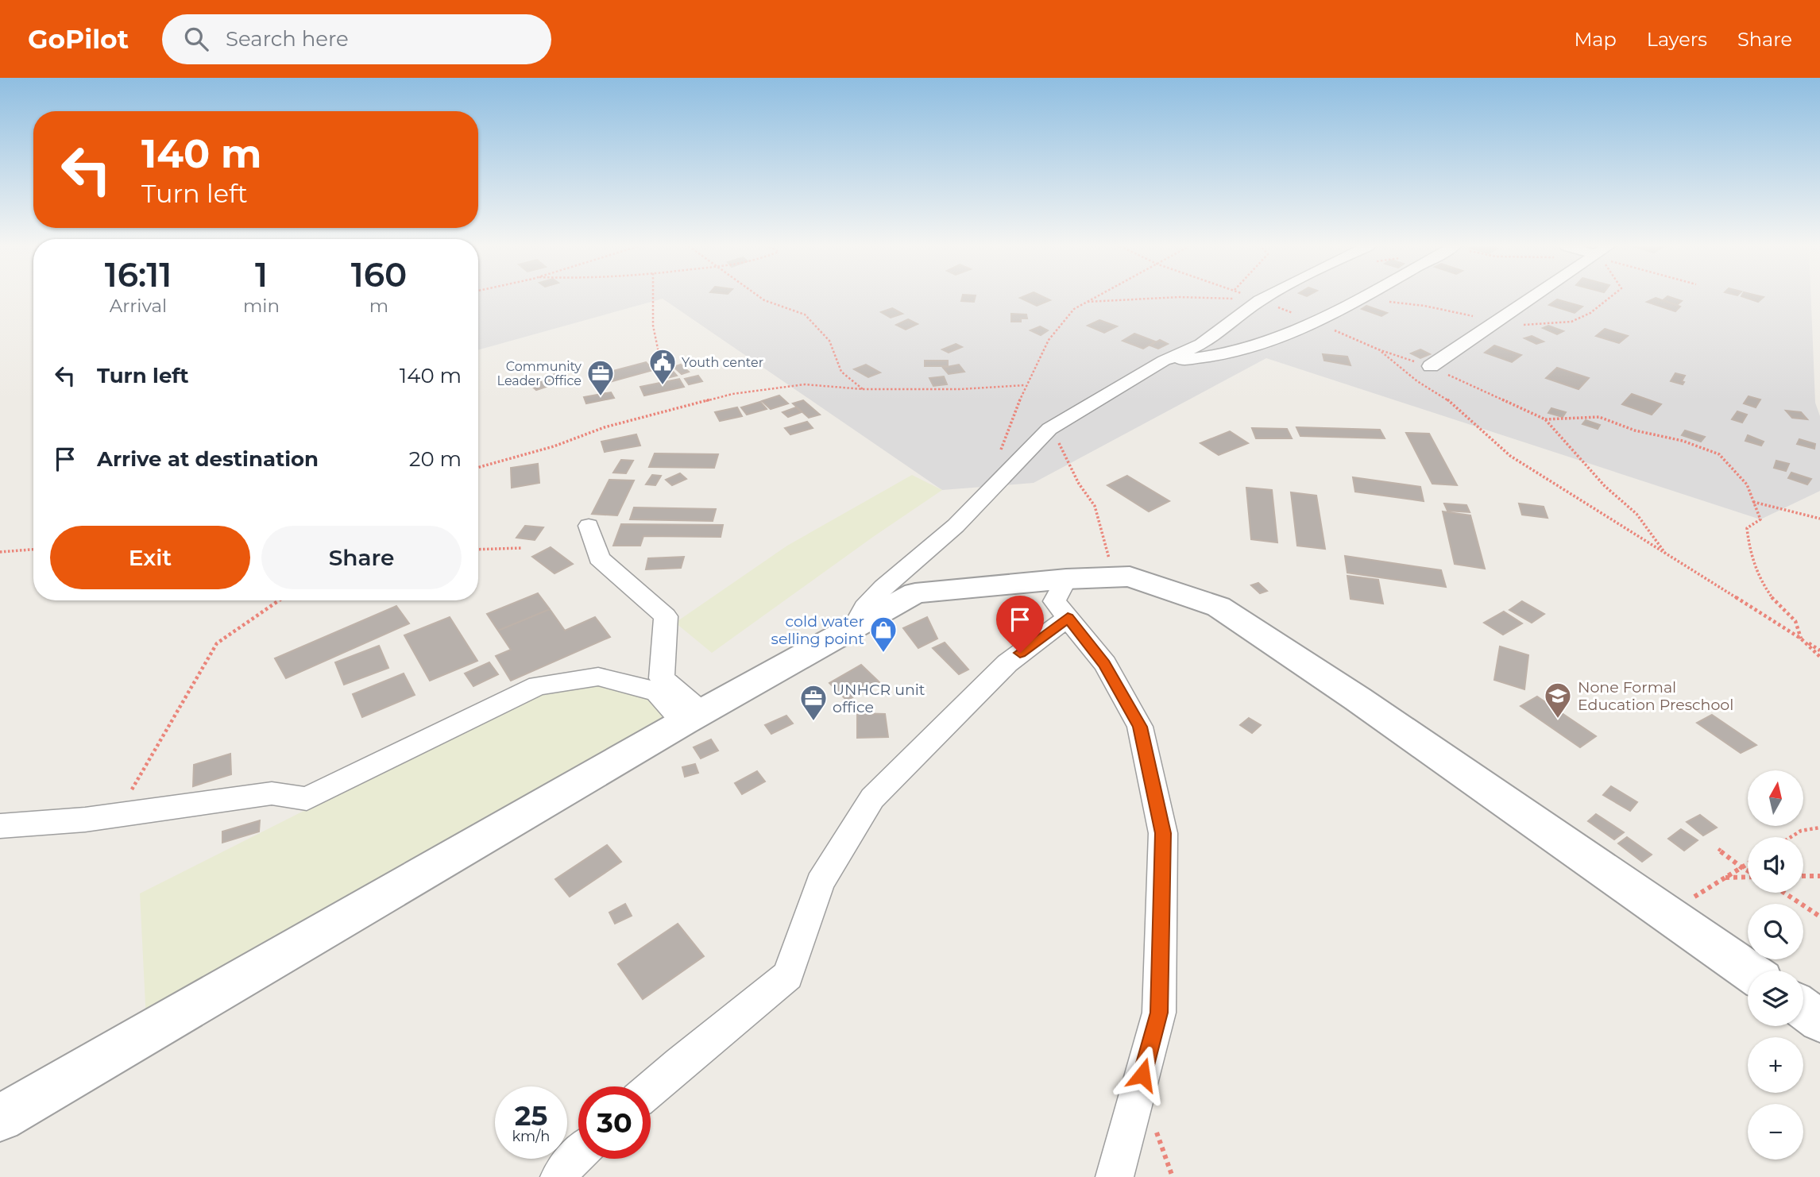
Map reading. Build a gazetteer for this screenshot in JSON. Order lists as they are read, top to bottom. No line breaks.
{"places":{"public building":["Youth center"],"office":["Community Leader Office","UNHCR unit office"],"shop":["cold water selling point"],"school or university":["None Formal Education Preschool"]},"north":"top","page":{"header":"GoPilot","search":"Search here","nav":["Map","Layers","Share"],"turn":["140 m","Turn left"],"eta":["16:11","Arrival","1","min","160","m"],"list":[{"name":"Turn left","value":"140 m"},{"name":"Arrive at destination","value":"20 m"}],"buttons":["Exit","Share"],"map_buttons":["+","−"],"speed":"25 km/h","limit":"30"}}
